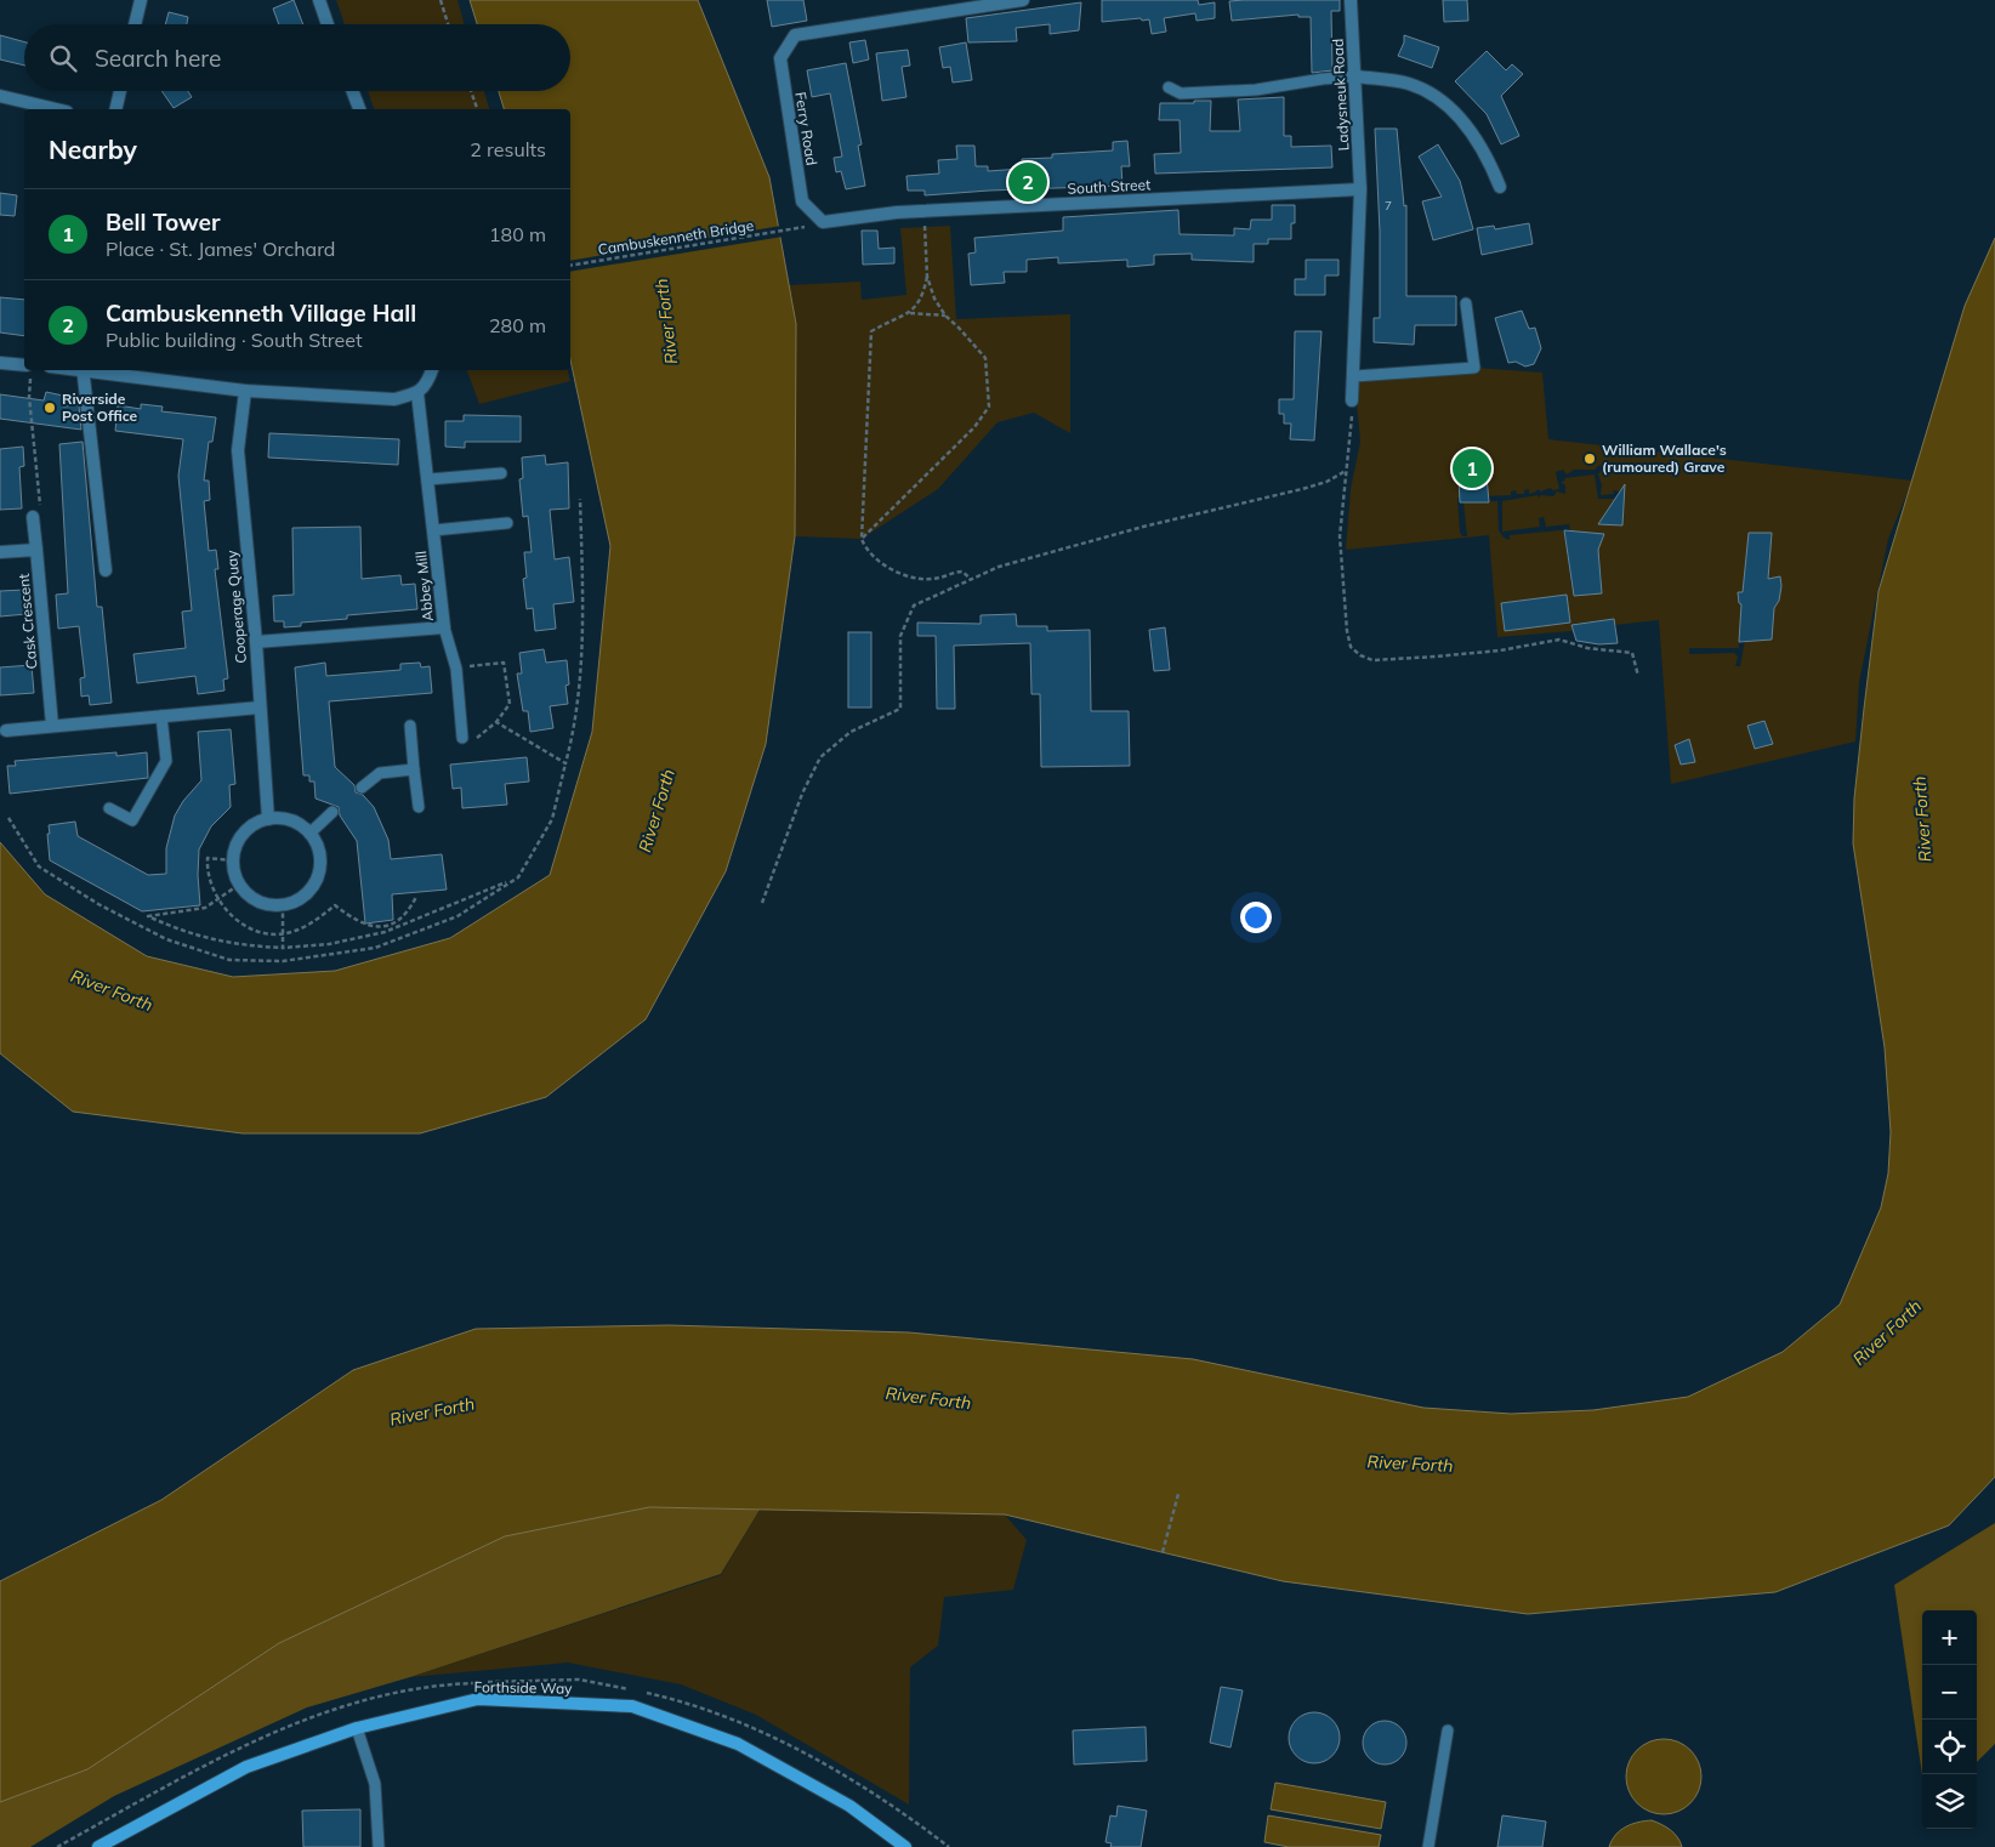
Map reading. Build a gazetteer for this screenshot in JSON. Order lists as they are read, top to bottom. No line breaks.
{"streets":{"street":["Ladysneuk Road","Ferry Road","South Street","Abbey Mill","Cooperage Quay","Cask Crescent","Forthside Way"],"path":["Cambuskenneth Bridge"]},"crossings":[["Ladysneuk Road","South Street"],["Ferry Road","South Street"],["Abbey Mill","Cooperage Quay"]],"water":["River Forth"],"places":["Riverside Post Office","William Wallace's (rumoured) Grave"],"house_numbers":["7"],"page":{"search":"Search here","heading":["Nearby","2 results"],"pins":["2","1"],"list":[{"mark":"1","name":"Bell Tower","note":"Place · St. James' Orchard","value":"180 m"},{"mark":"2","name":"Cambuskenneth Village Hall","note":"Public building · South Street","value":"280 m"}],"map_buttons":["+","−"]}}
